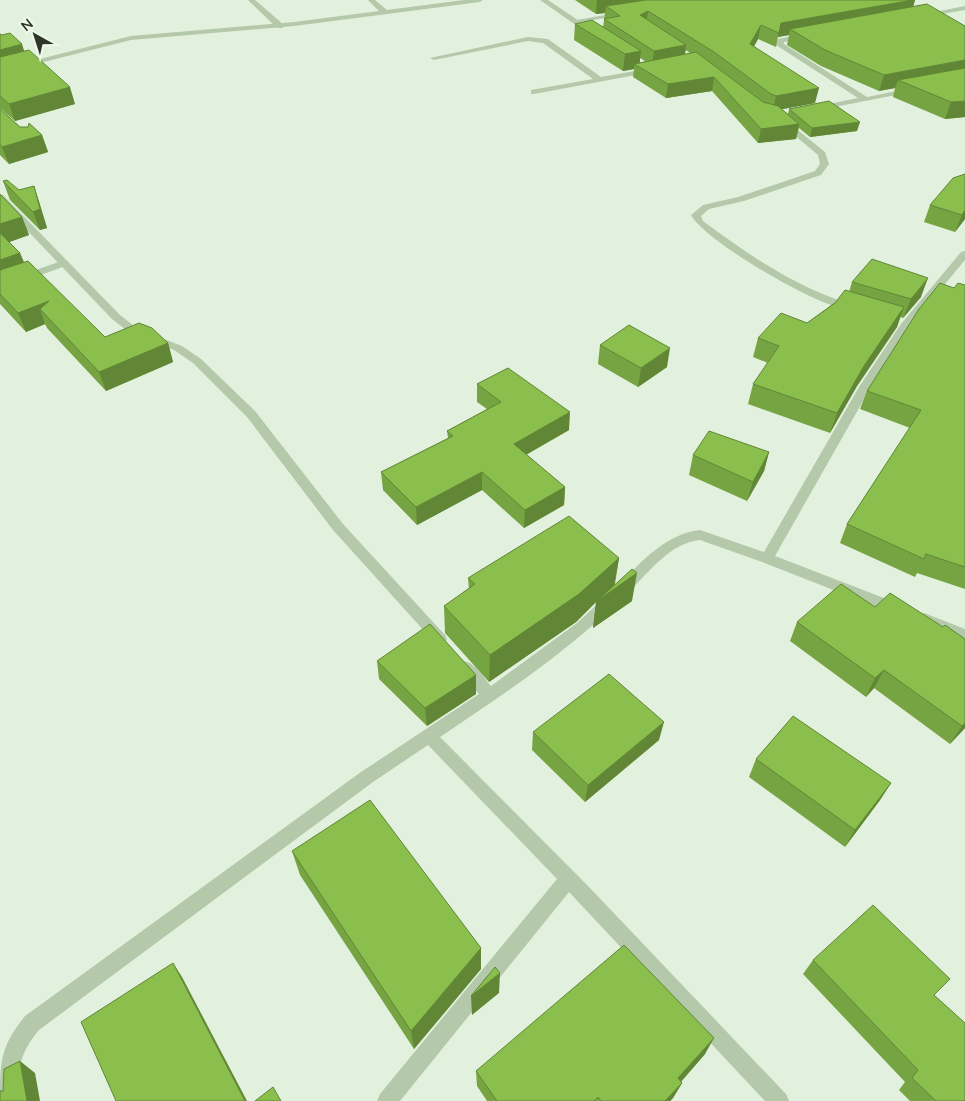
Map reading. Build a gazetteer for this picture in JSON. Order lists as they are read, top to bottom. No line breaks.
{"north":"top left"}
